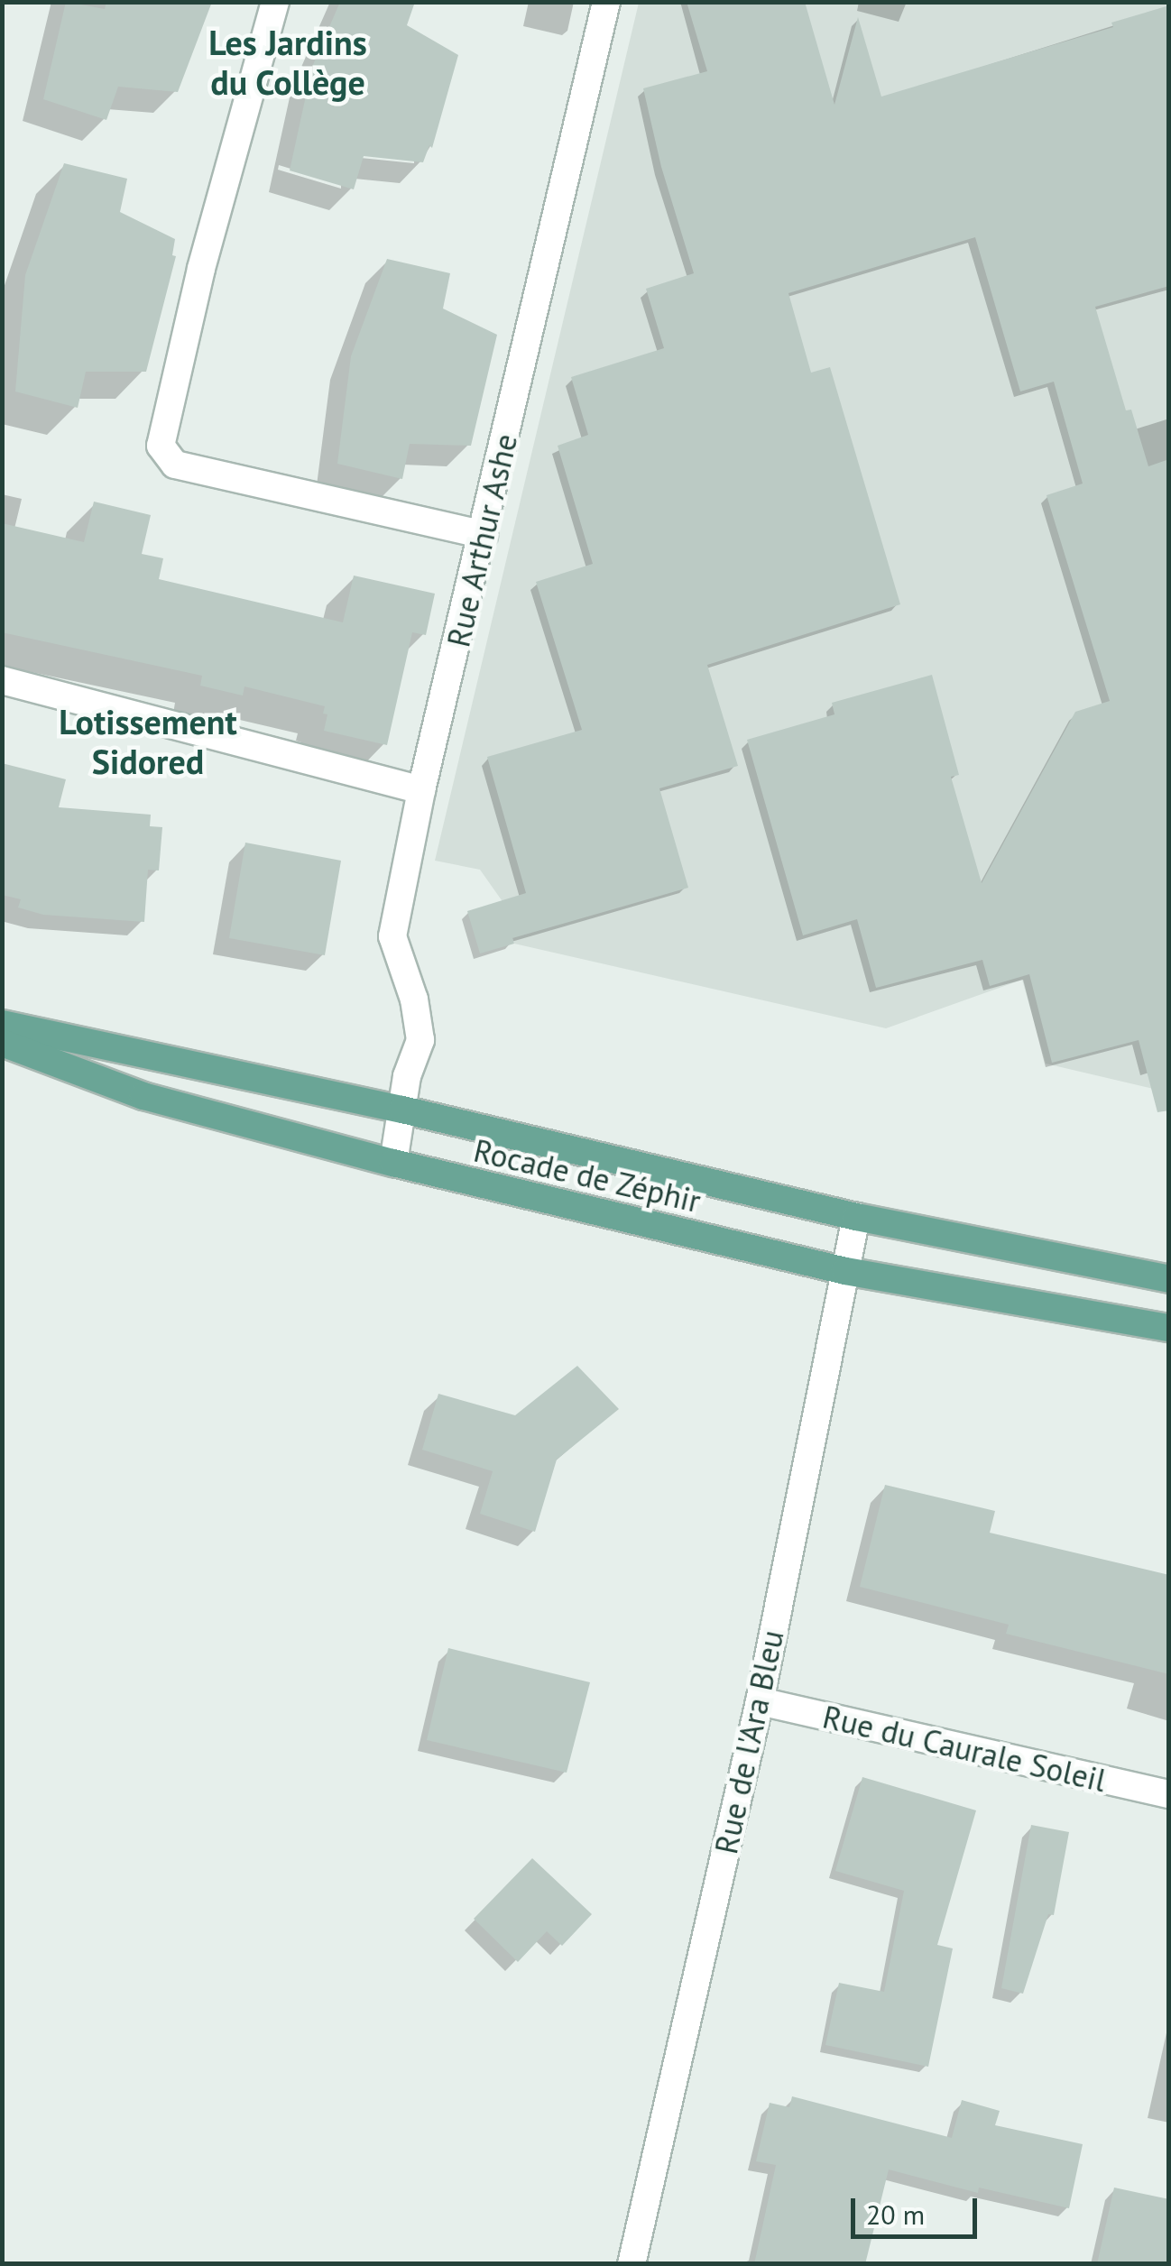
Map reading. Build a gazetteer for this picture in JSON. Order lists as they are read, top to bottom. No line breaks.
{"streets":{"main road":["Rocade de Zéphir"],"street":["Rue Arthur Ashe","Rue de l'Ara Bleu","Rue du Caurale Soleil"]},"crossings":[["Rue Arthur Ashe","Rocade de Zéphir"],["Rocade de Zéphir","Rue de l'Ara Bleu"],["Rue de l'Ara Bleu","Rue du Caurale Soleil"]],"districts":["Les Jardins du Collège","Lotissement Sidored"],"scale_bar":"20 m"}
